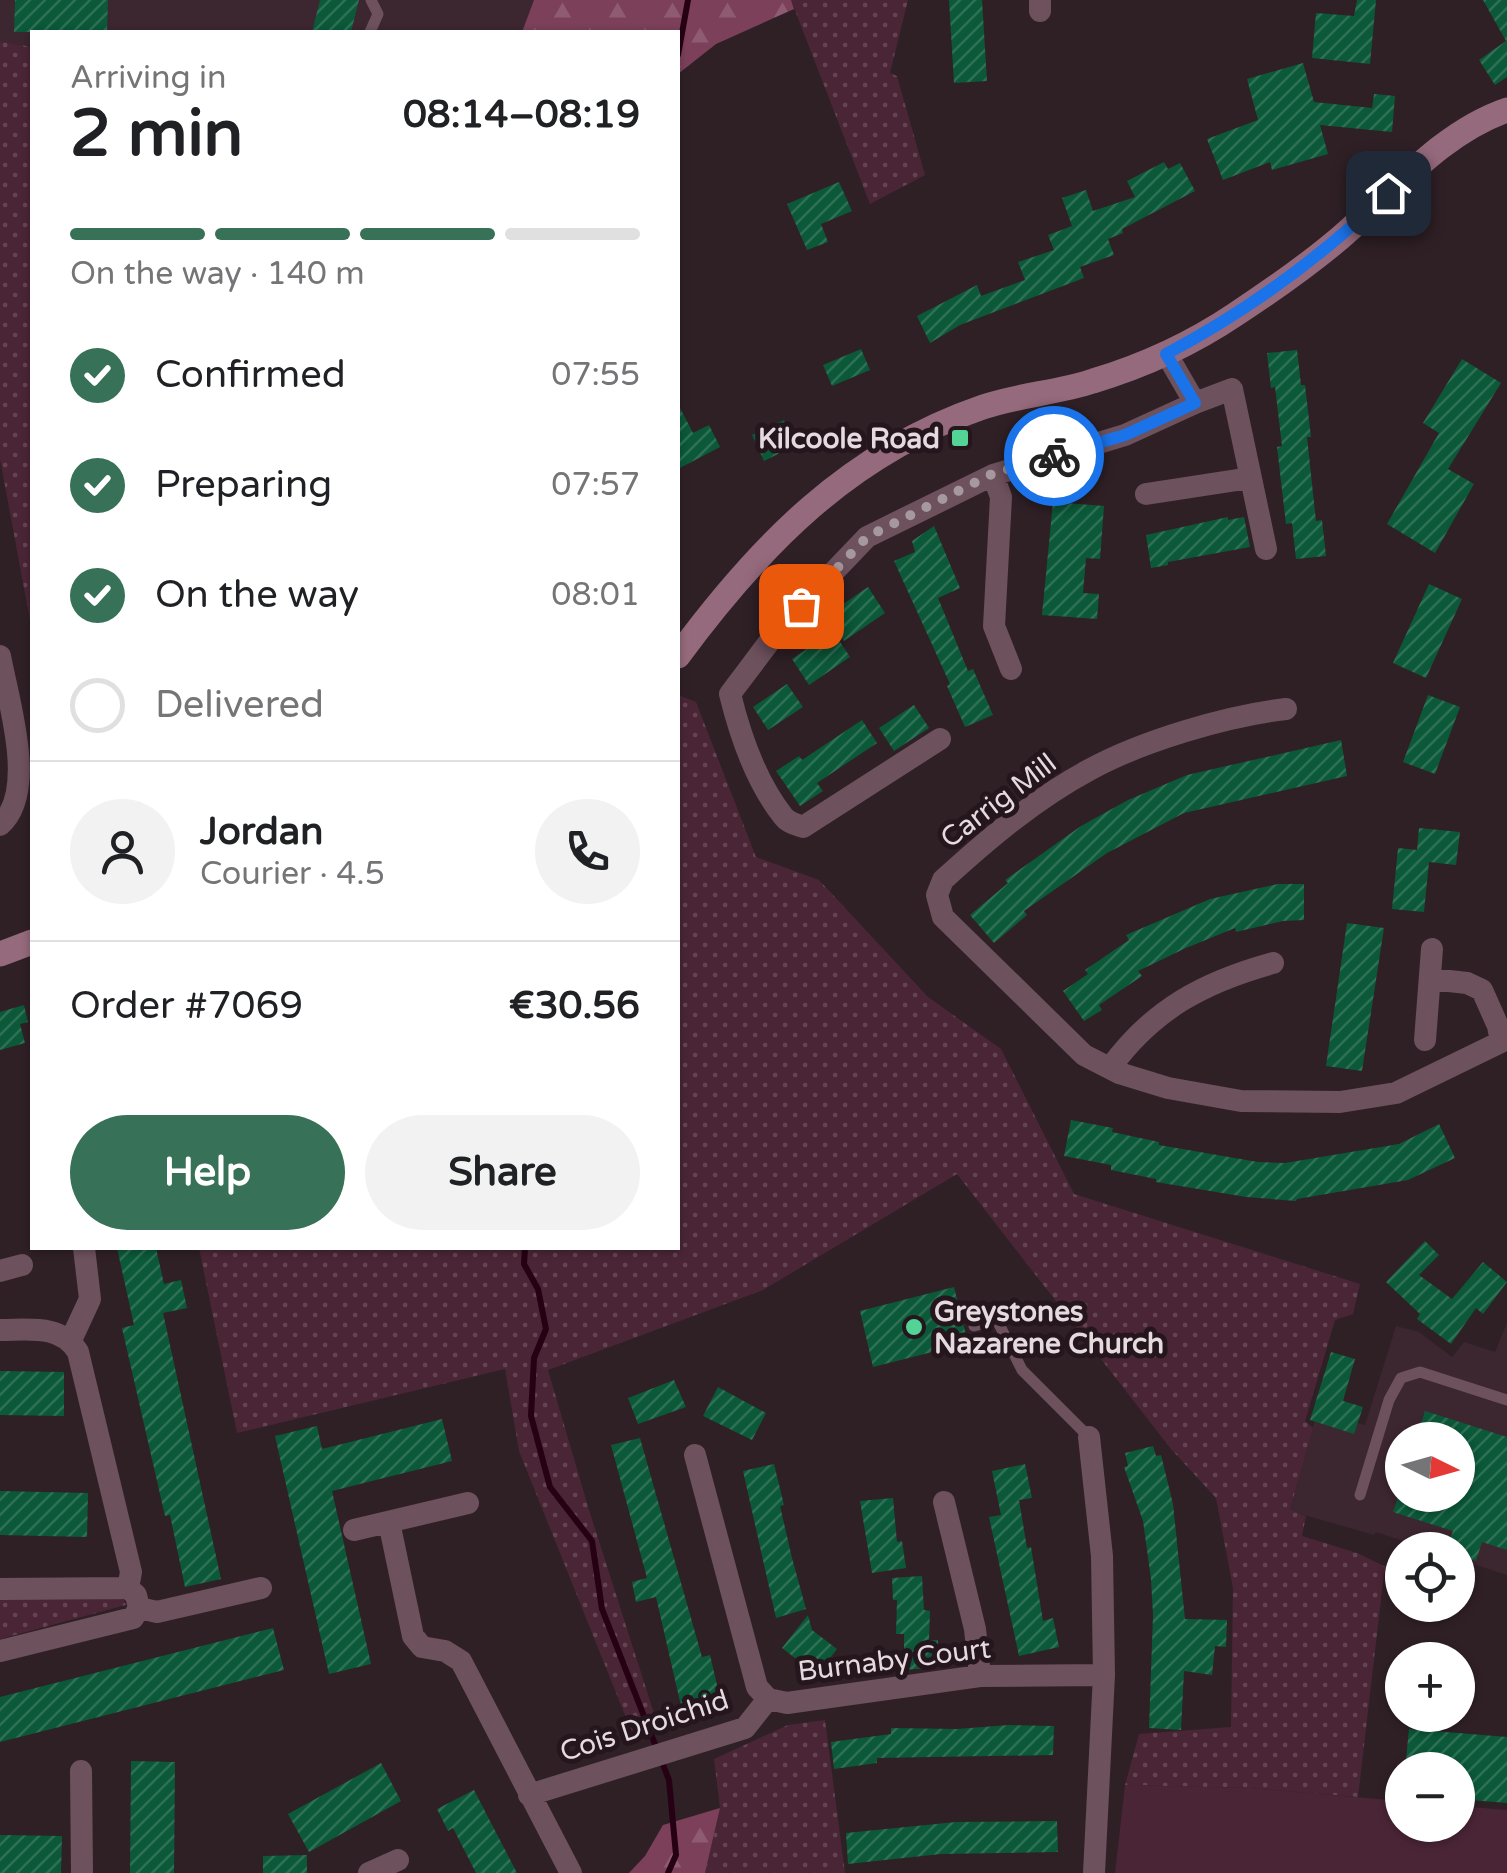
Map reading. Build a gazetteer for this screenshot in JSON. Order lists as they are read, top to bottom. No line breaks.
{"streets":{"street":["Carrig Mill","Burnaby Court","Cois Droichid"]},"crossings":[["Burnaby Court","Cois Droichid"]],"places":{"transit":["Kilcoole Road"],"other":["Greystones Nazarene Church"]},"north":"right","page":{"heading":["2 min","Arriving in","08:14–08:19"],"panel":["Jordan","Courier · 4.5","Order #7069","€30.56"],"bar":"On the way · 140 m","list":[["Confirmed","07:55"],["Preparing","07:57"],["On the way","08:01"],"Delivered"],"buttons":["Help","Share"],"map_buttons":["+","−"]}}
